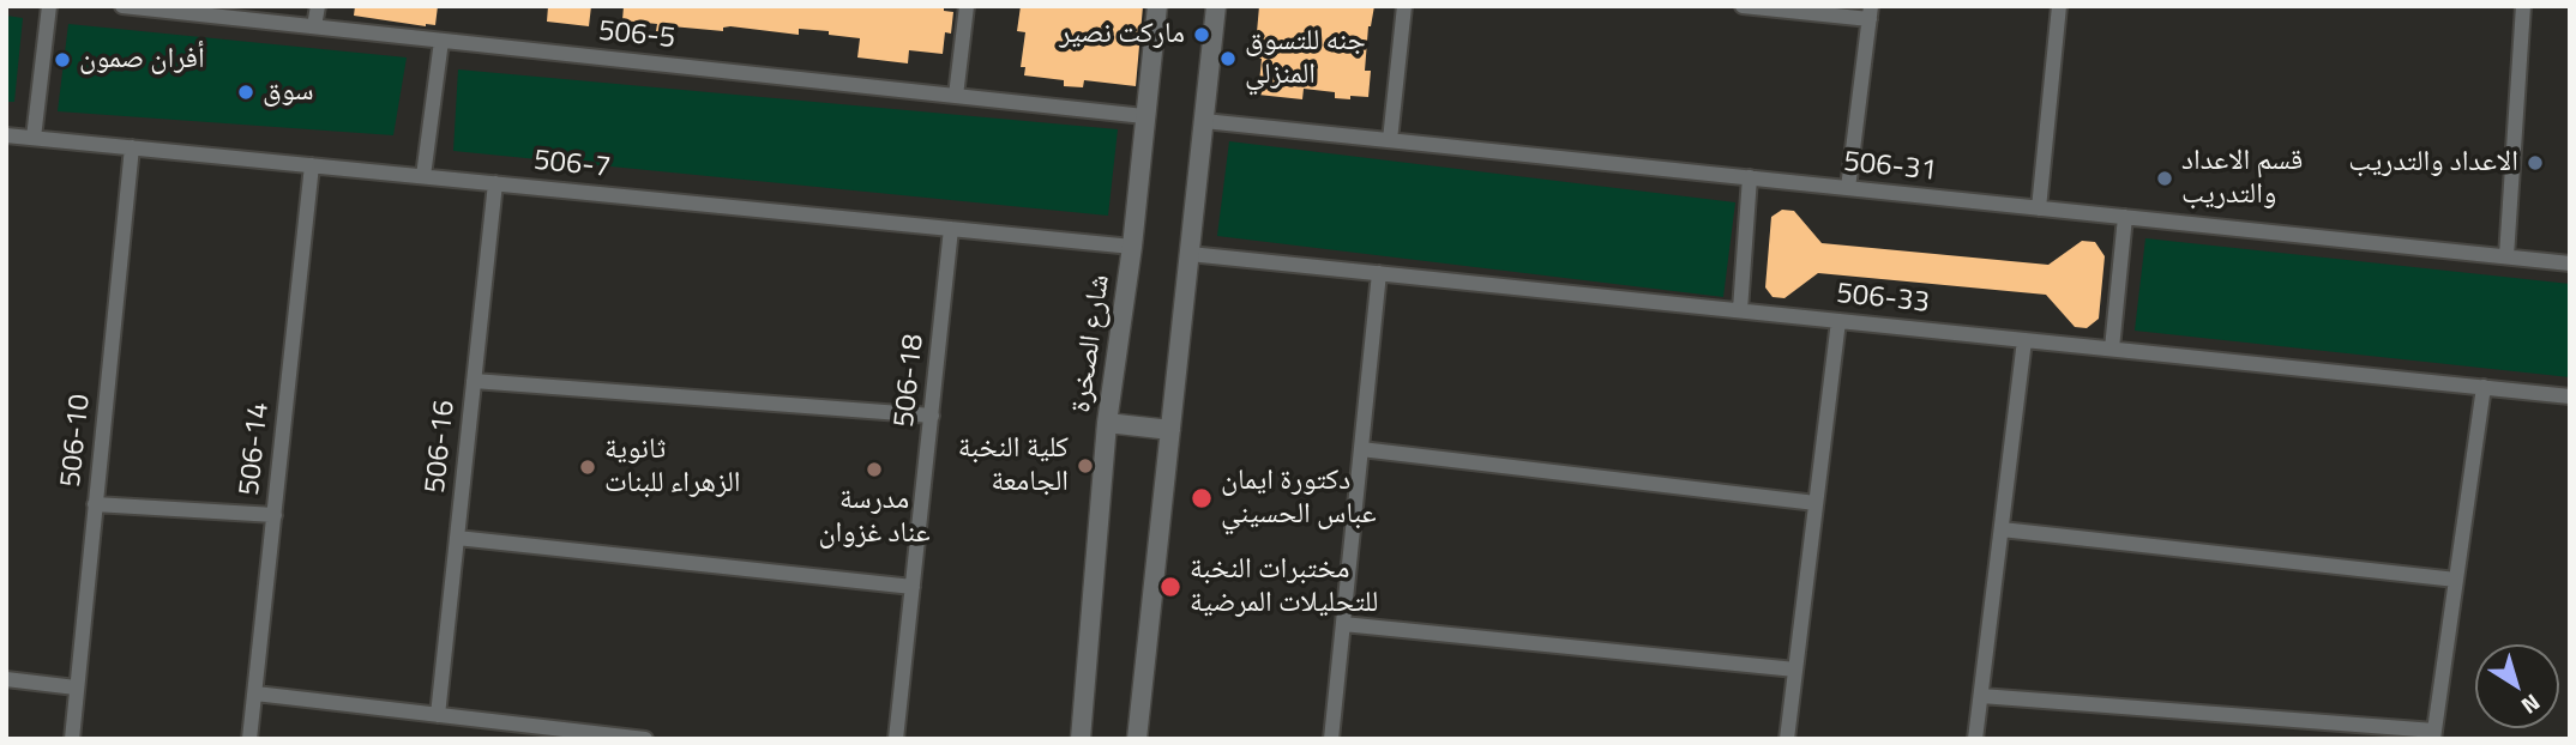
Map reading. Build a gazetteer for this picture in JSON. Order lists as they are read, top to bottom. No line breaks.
{"streets":{"street":["506-5","506-7","506-31","506-33","شارع الصخرة","506-18","506-10","506-16","506-14"]},"crossings":[["506-5","شارع الصخرة"],["506-7","شارع الصخرة"],["506-7","506-18"],["506-7","506-10"],["506-7","506-16"],["506-7","506-14"]],"places":["ماركت نصير","جنه للتسوق المنزلي","أفران صمون","سوق","الاعداد والتدريب","قسم الاعداد والتدريب","كلية النخبة الجامعة","ثانوية الزهراء للبنات","مدرسة عناد غزوان","دكتورة ايمان عباس الحسيني","مختبرات النخبة للتحليلات المرضية"],"north":"bottom right"}
